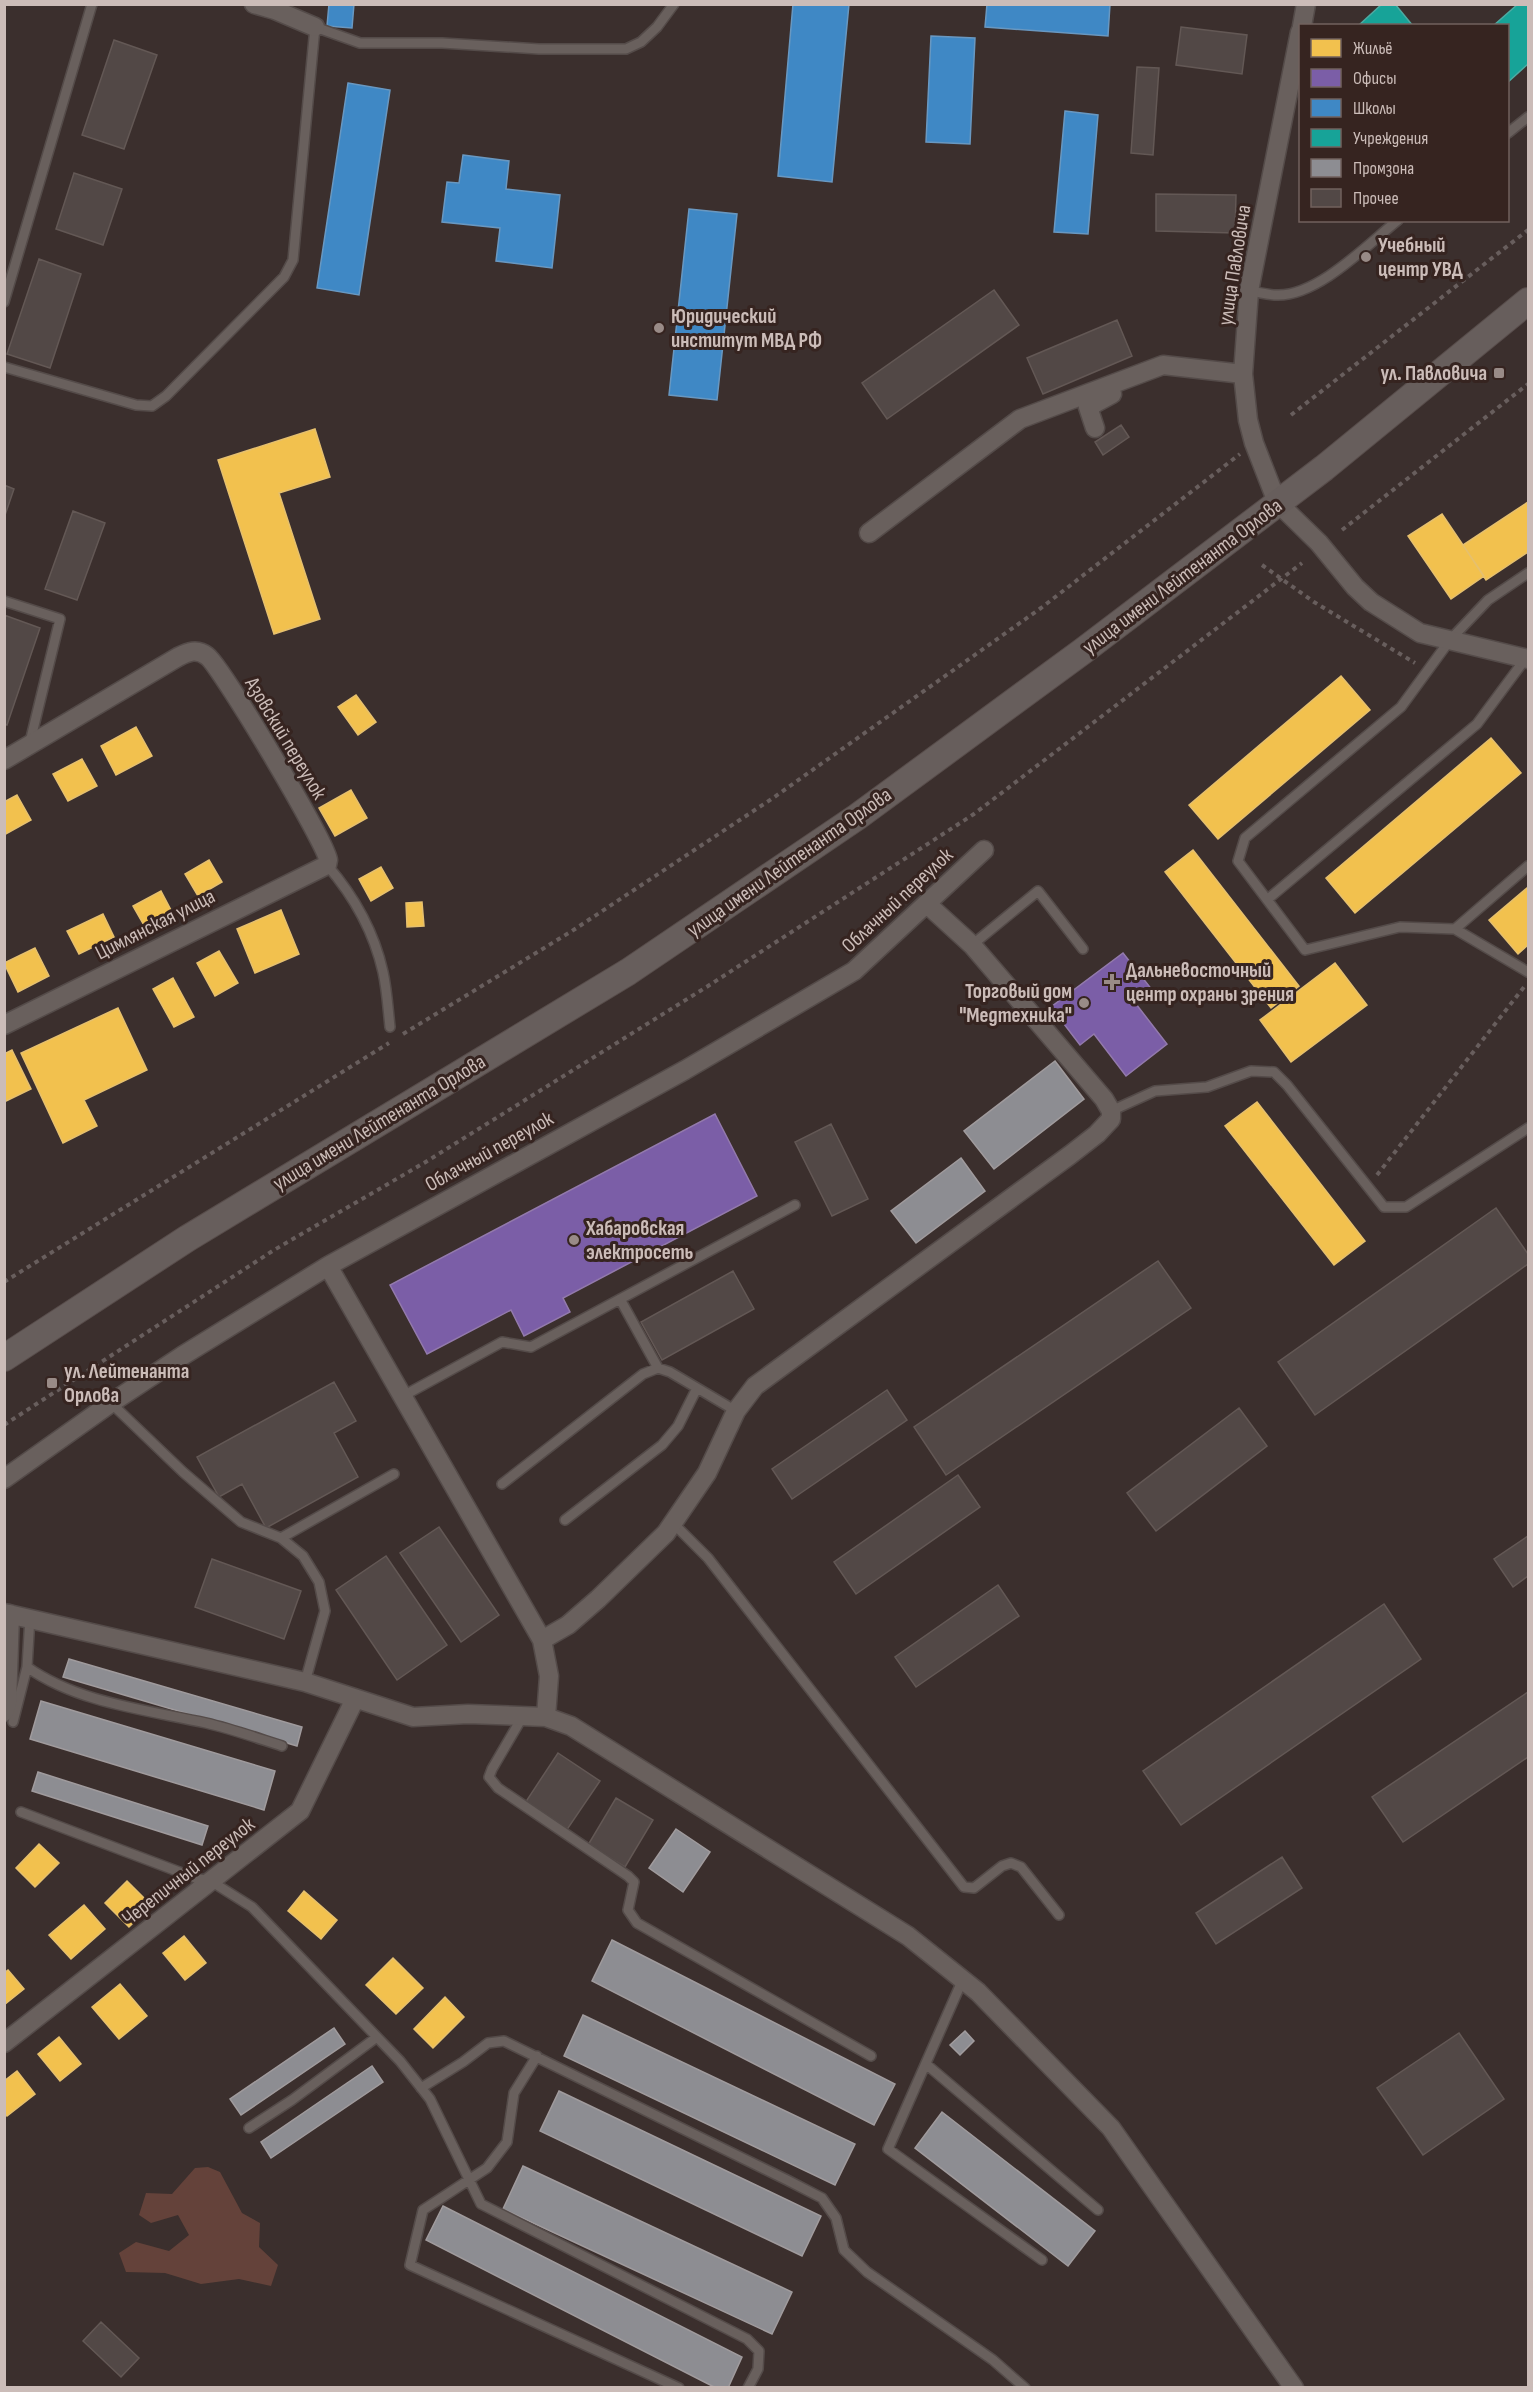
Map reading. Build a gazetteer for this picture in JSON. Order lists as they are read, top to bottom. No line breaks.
{"streets":{"main road":["улица имени Лейтенанта Орлова"],"street":["улица Павловича","Азовский переулок","Облачный переулок","Цимлянская улица","Черепичный переулок"]},"crossings":[["улица Павловича","улица имени Лейтенанта Орлова"],["Азовский переулок","Цимлянская улица"]],"places":{"other":["Учебный центр УВД","Юридический институт МВД РФ","Торговый дом \"Медтехника\"","Хабаровская электросеть"],"transit":["ул. Павловича","ул. Лейтенанта Орлова"],"health":["Дальневосточный центр охраны зрения"]},"legend":["Жильё","Офисы","Школы","Учреждения","Промзона","Прочее"]}
